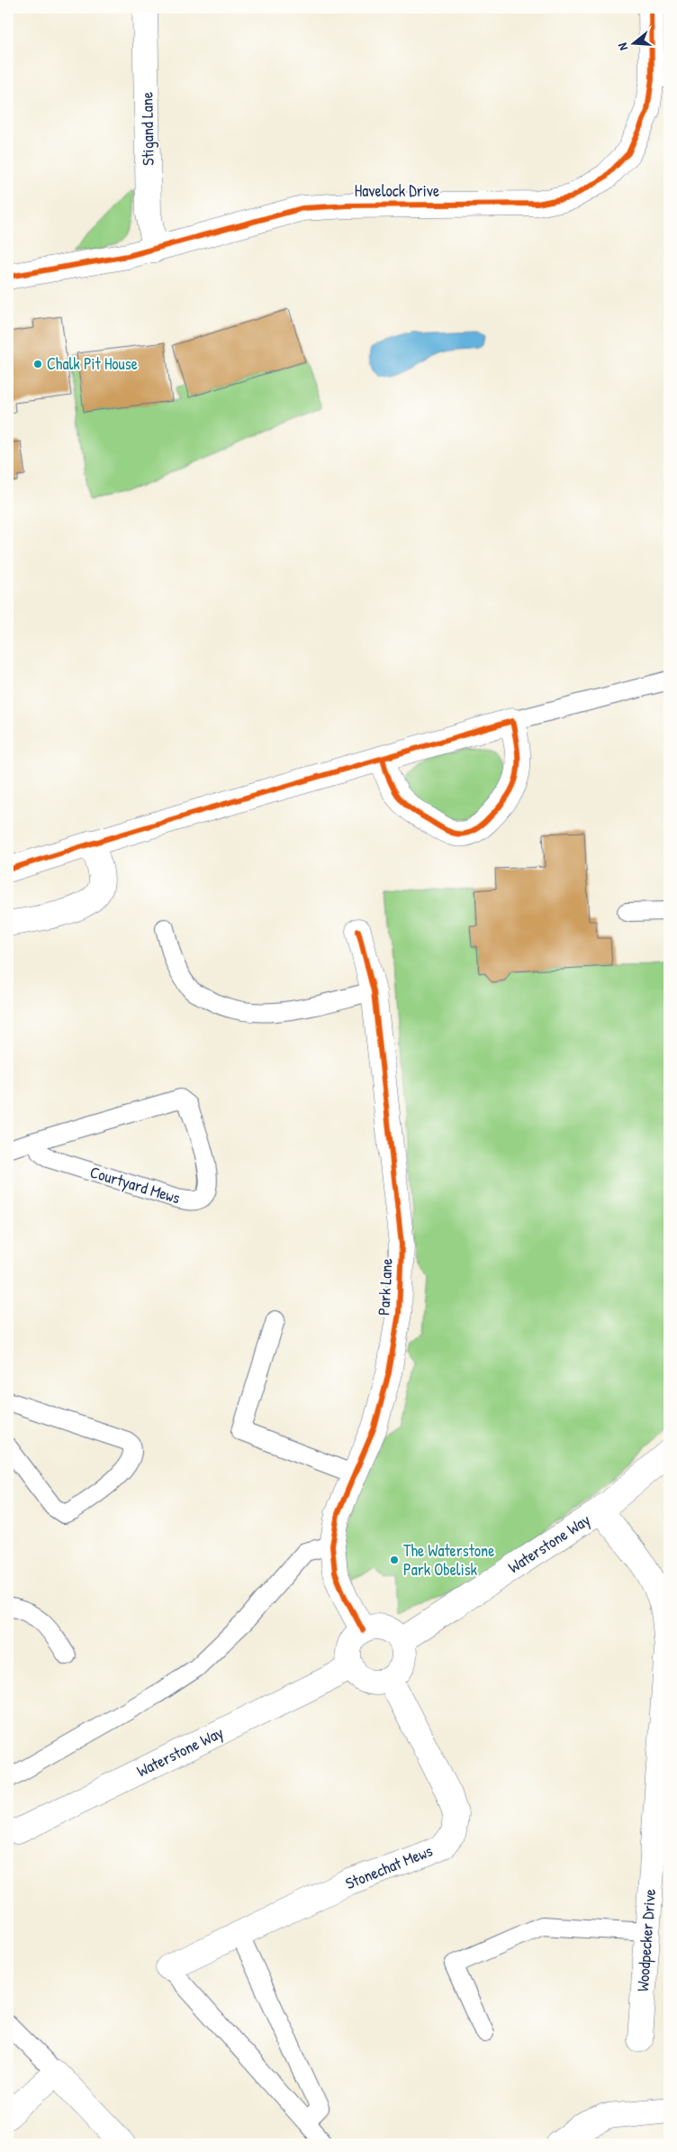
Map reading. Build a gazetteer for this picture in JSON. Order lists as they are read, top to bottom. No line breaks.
{"streets":{"street":["Stigand Lane","Havelock Drive","Park Lane","Waterstone Way","Stonechat Mews","Woodpecker Drive"],"lane":["Courtyard Mews"]},"crossings":[["Stigand Lane","Havelock Drive"],["Park Lane","Waterstone Way"],["Park Lane","Stonechat Mews"],["Waterstone Way","Stonechat Mews"],["Waterstone Way","Woodpecker Drive"]],"places":["Chalk Pit House","The Waterstone Park Obelisk"],"north":"left"}
